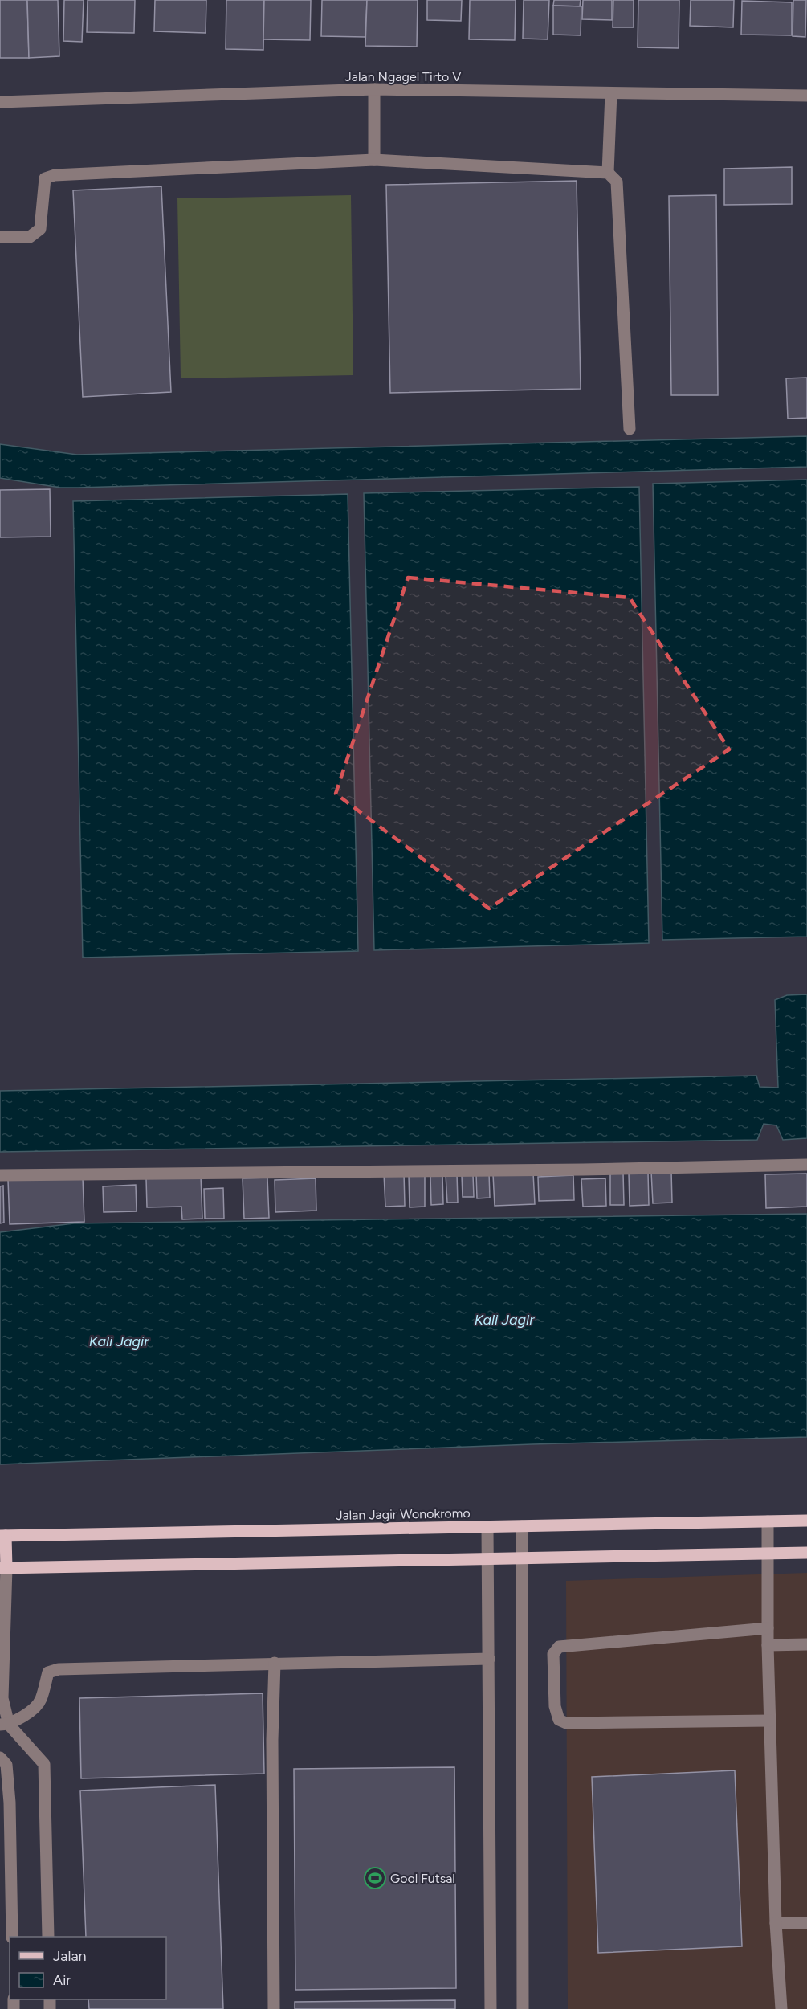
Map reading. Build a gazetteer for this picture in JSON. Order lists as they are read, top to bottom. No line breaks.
{"streets":{"main road":["Jalan Jagir Wonokromo"],"street":["Jalan Ngagel Tirto V"]},"water":["Kali Jagir"],"places":{"sports":["Gool Futsal"]},"legend":["Jalan","Air"]}
